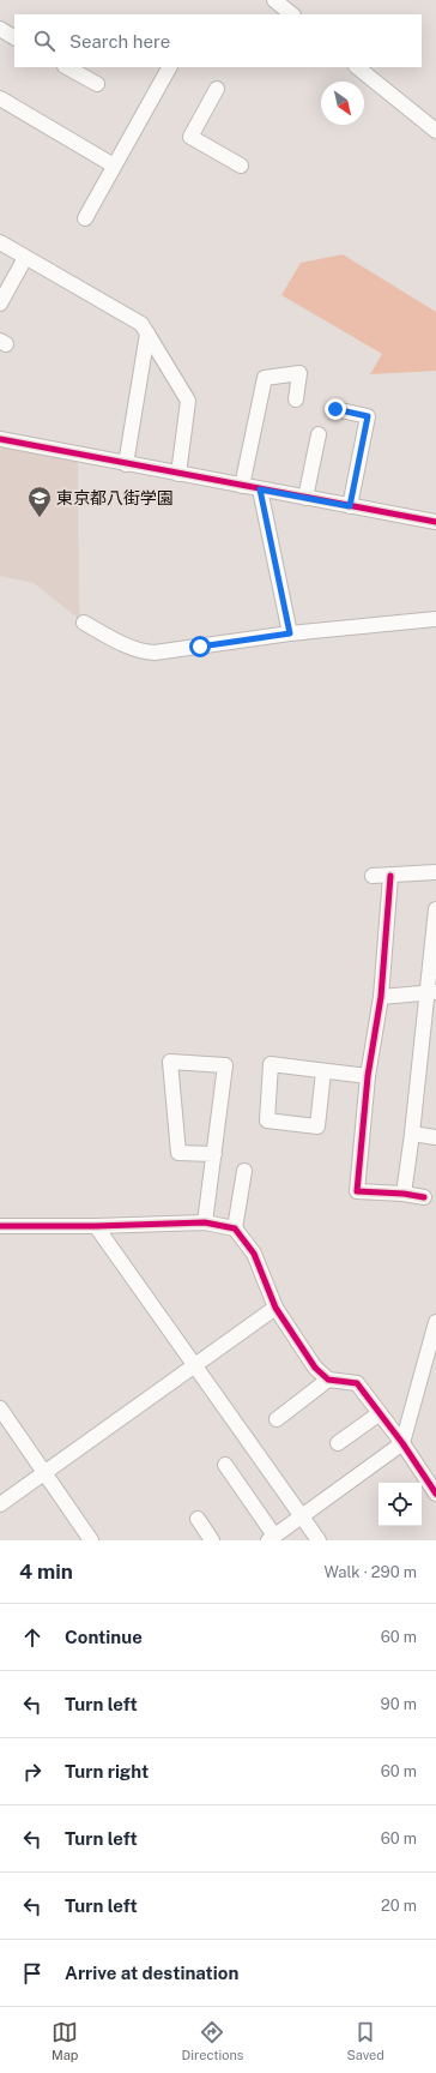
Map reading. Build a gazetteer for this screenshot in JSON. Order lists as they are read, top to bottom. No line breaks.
{"places":{"school or university":["東京都八街学園"]},"north":"bottom right","page":{"search":"Search here","heading":["4 min","Walk · 290 m"],"list":[["Continue","60 m"],["Turn left","90 m"],["Turn right","60 m"],["Turn left","60 m"],["Turn left","20 m"],"Arrive at destination"],"nav":["Map","Directions","Saved"]}}
